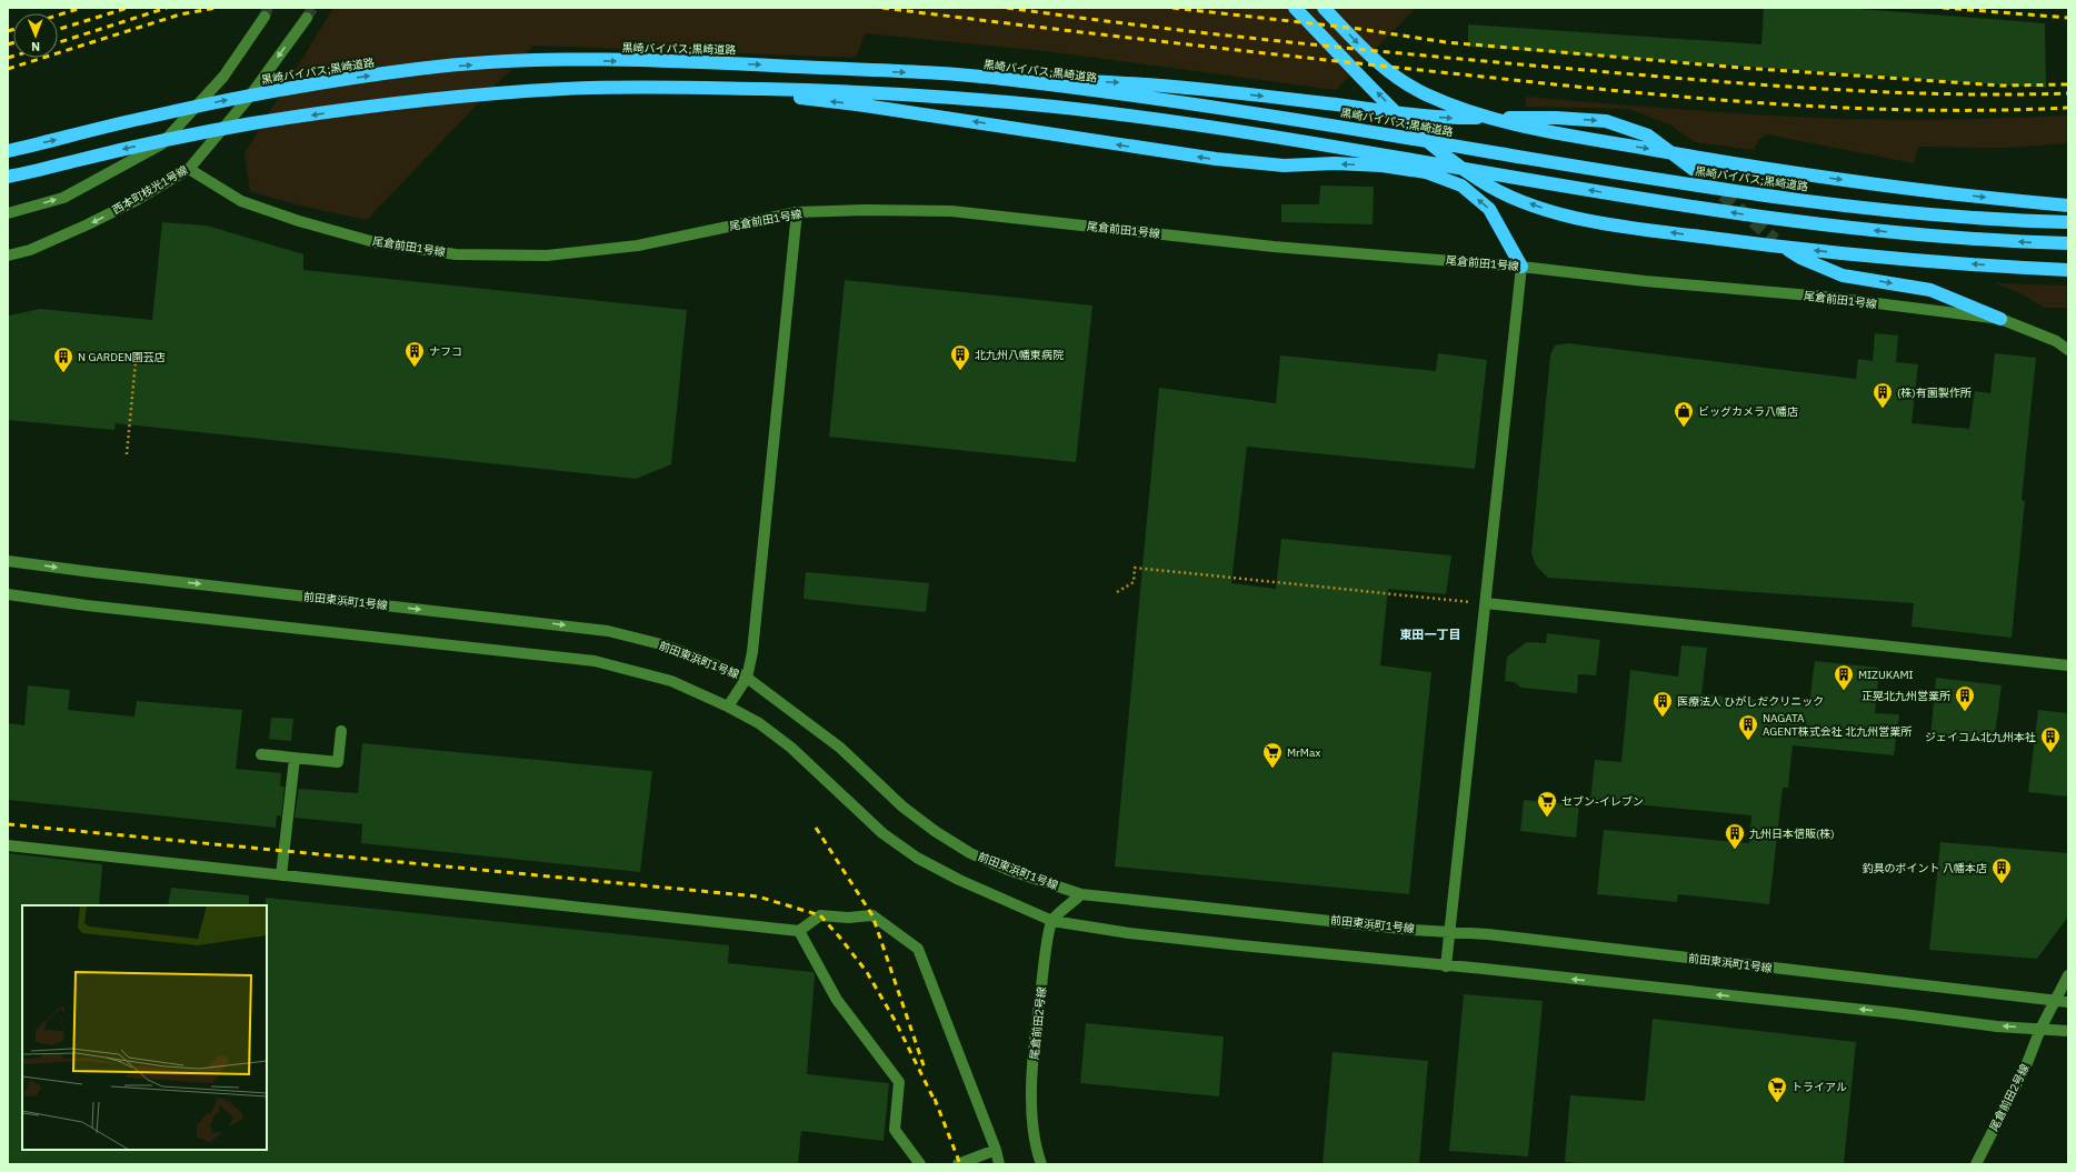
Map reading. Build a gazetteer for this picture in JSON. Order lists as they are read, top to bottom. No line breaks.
{"streets":{"highway":["黒崎バイパス;黒崎道路"],"street":["西本町枝光1号線","尾倉前田1号線","前田東浜町1号線","尾倉前田2号線"]},"crossings":[["西本町枝光1号線","尾倉前田1号線"]],"districts":["東田一丁目"],"places":{"building":["ナフコ","北九州八幡東病院","N GARDEN園芸店","(株)有薗製作所","MIZUKAMI","正晃北九州営業所","医療法人 ひがしだクリニック","NAGATA AGENT株式会社 北九州営業所","ジェイコム北九州本社","九州日本信販(株)","釣具のポイント 八幡本店"],"shop":["ビッグカメラ八幡店"],"supermarket":["MrMax","セブン-イレブン","トライアル"]},"north":"bottom"}
